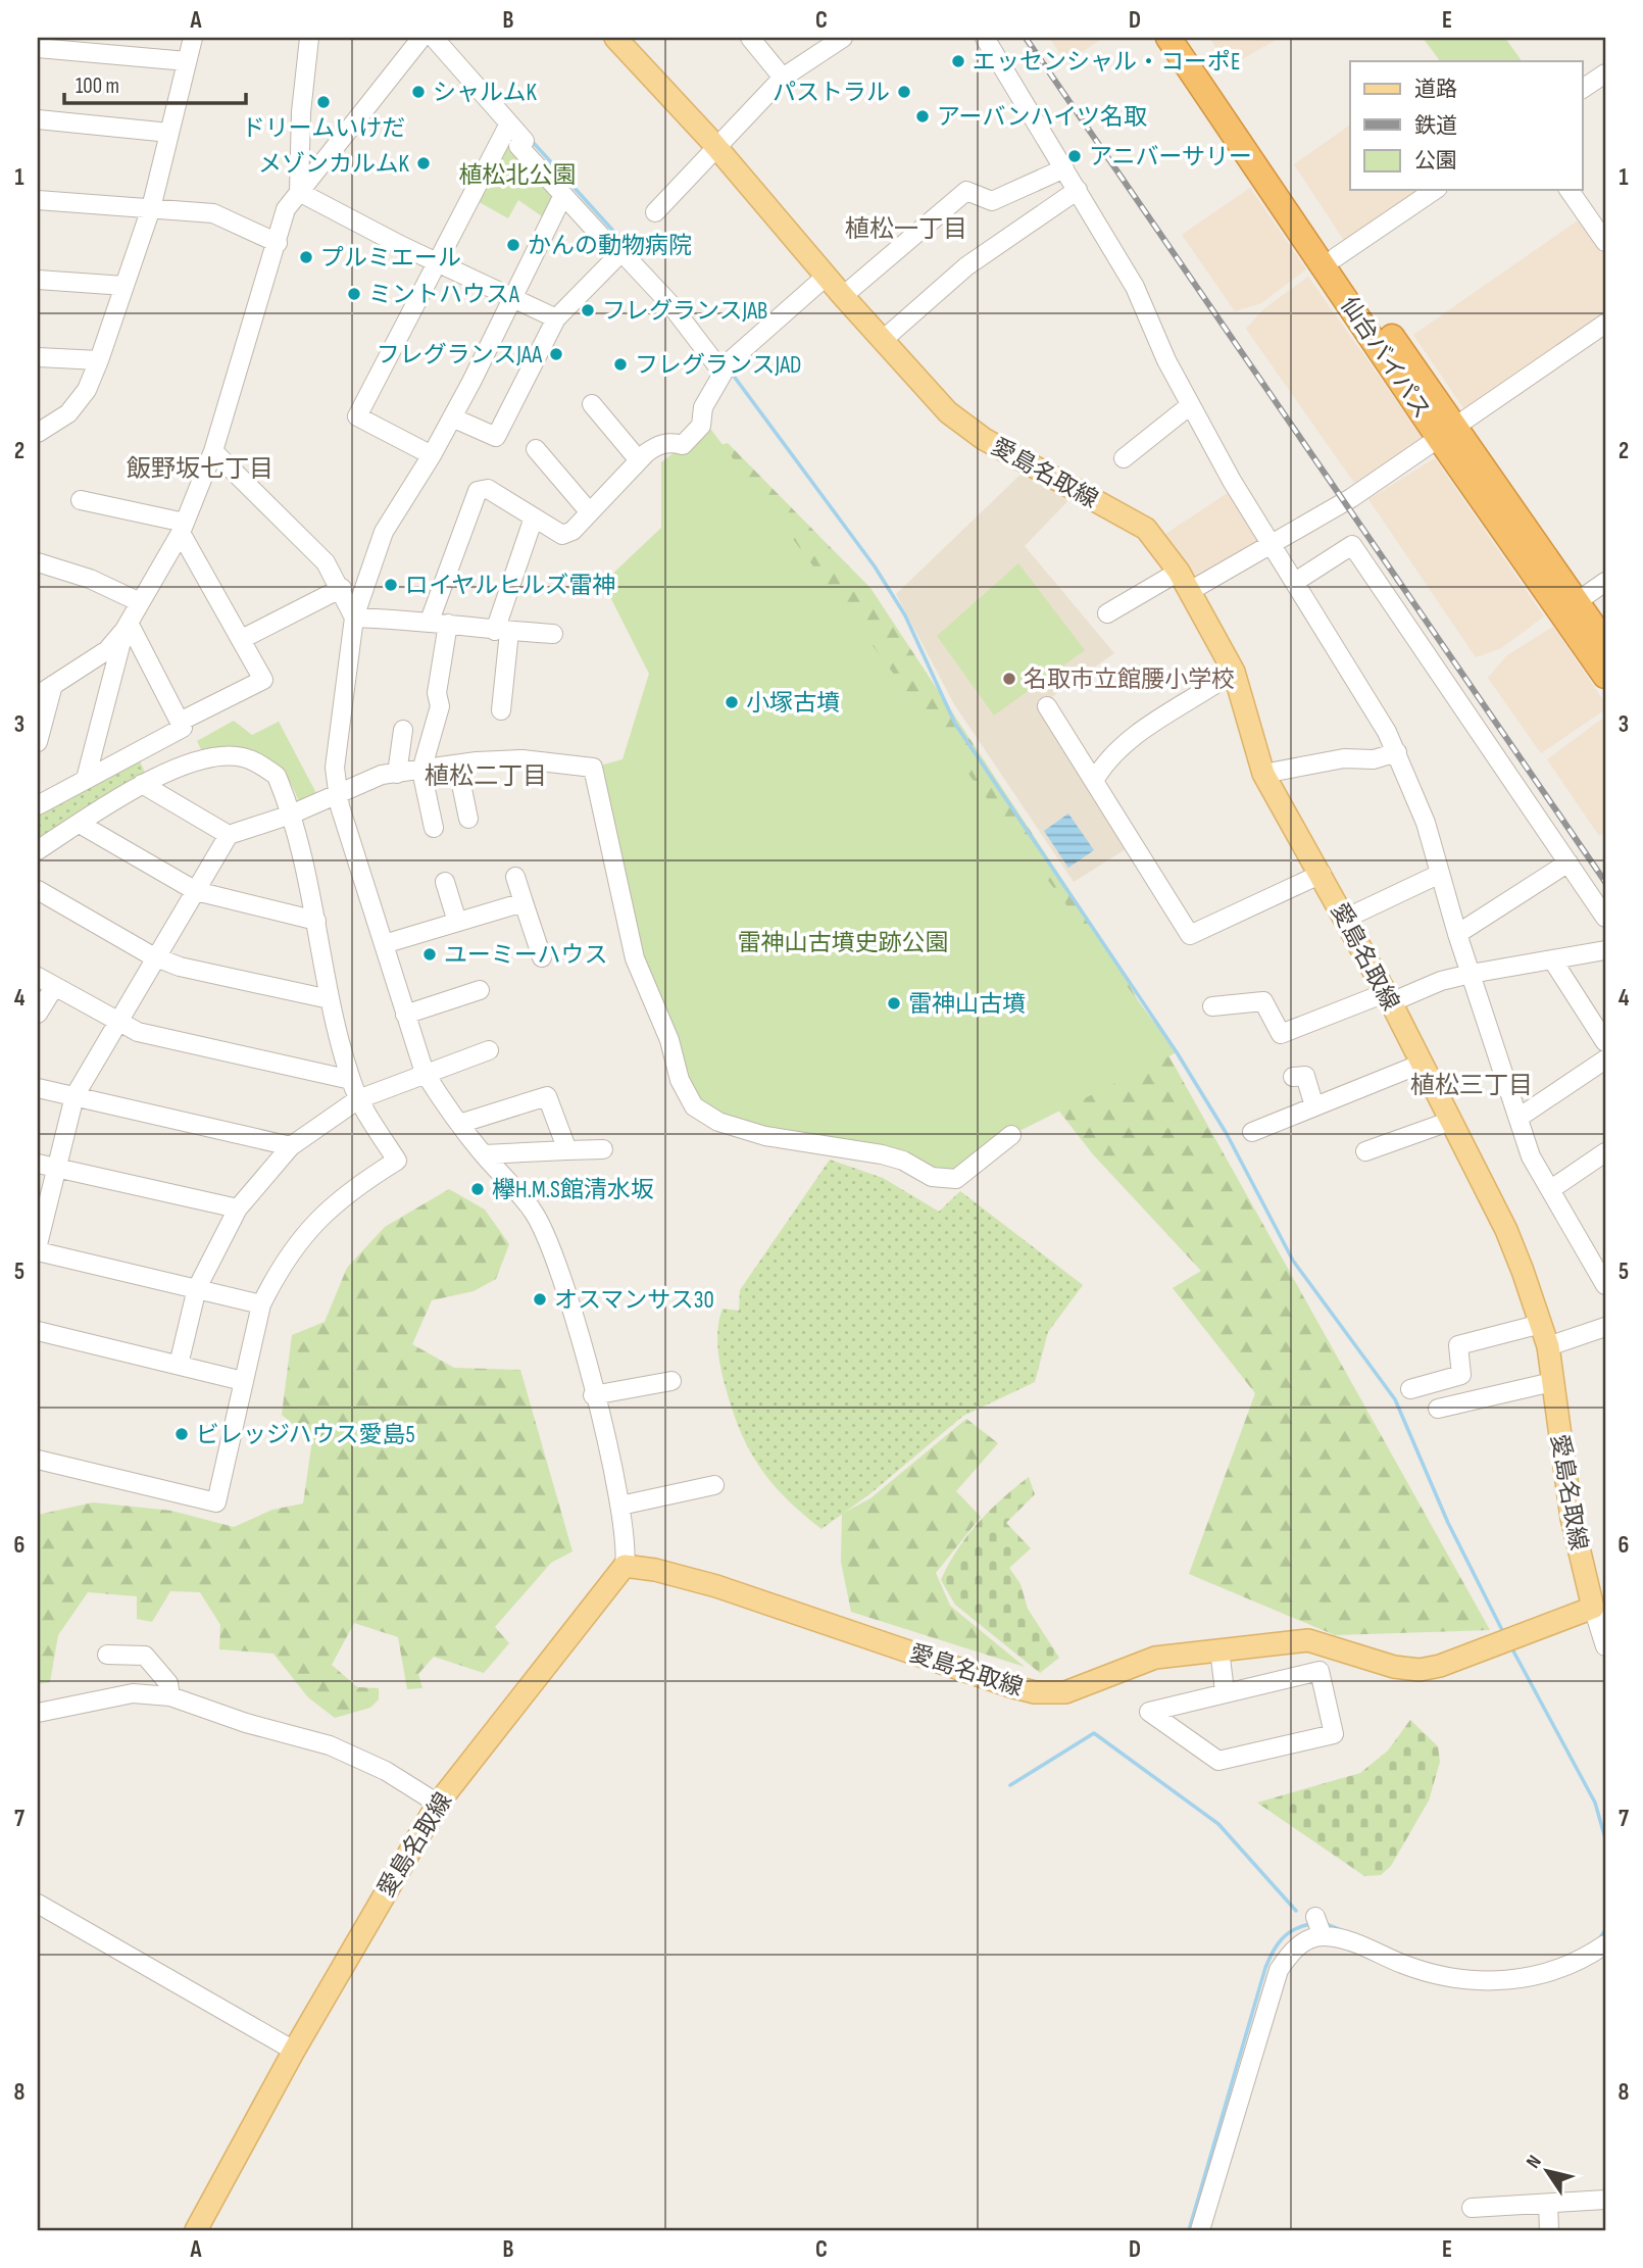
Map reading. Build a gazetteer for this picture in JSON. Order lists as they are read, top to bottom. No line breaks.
{"streets":{"highway":["仙台バイパス"],"main road":["愛島名取線"]},"districts":["植松一丁目","飯野坂七丁目","植松二丁目","植松三丁目"],"parks":["植松北公園","雷神山古墳史跡公園"],"places":["エッセンシャル・コーポE","シャルムK","パストラル","ドリームいけだ","アーバンハイツ名取","アニバーサリー","メゾンカルムK","かんの動物病院","プルミエール","ミントハウスA","フレグランスJAB","フレグランスJAA","フレグランスJAD","ロイヤルヒルズ雷神","名取市立館腰小学校","小塚古墳","ユーミーハウス","雷神山古墳","欅H.M.S館清水坂","オスマンサス30","ビレッジハウス愛島5"],"legend":["道路","鉄道","公園"],"scale_bar":"100 m","north":"top left","grid":{"columns":["A","B","C","D","E"],"rows":["1","2","3","4","5","6","7","8"]}}
